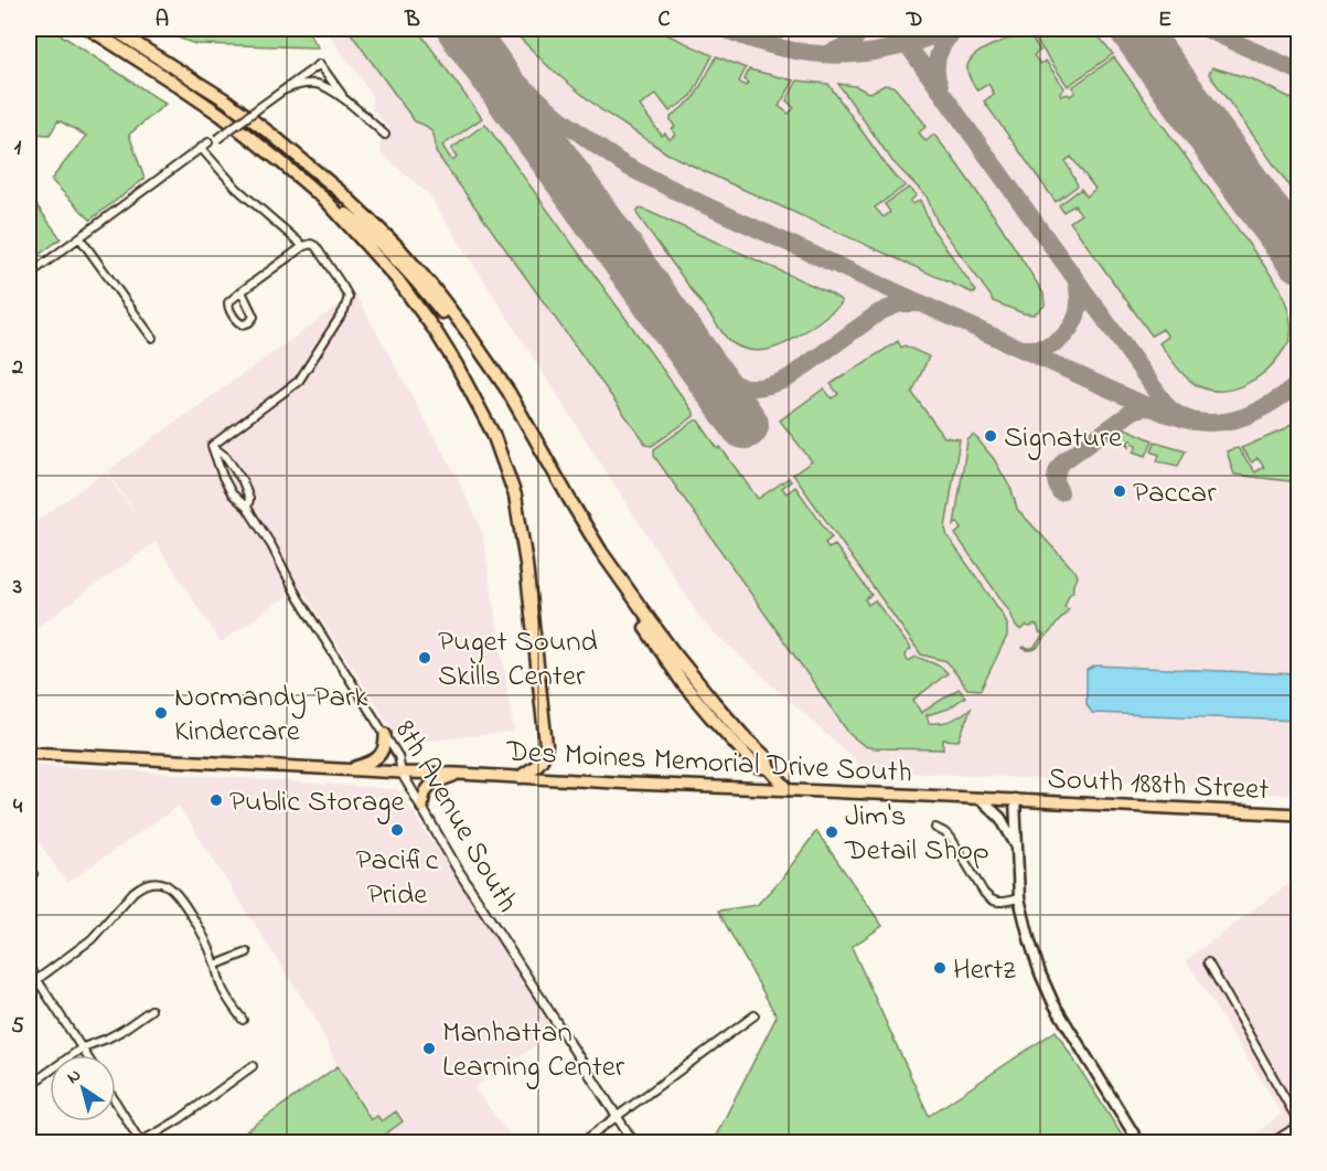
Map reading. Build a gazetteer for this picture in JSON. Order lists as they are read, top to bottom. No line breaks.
{"streets":{"main road":["Des Moines Memorial Drive South","South 188th Street"],"street":["8th Avenue South"]},"crossings":[["Des Moines Memorial Drive South","South 188th Street"],["Des Moines Memorial Drive South","8th Avenue South"]],"places":["Signature","Paccar","Puget Sound Skills Center","Normandy Park Kindercare","Public Storage","Pacific Pride","Jim's Detail Shop","Hertz","Manhattan Learning Center"],"north":"top left","grid":{"columns":["A","B","C","D","E"],"rows":["1","2","3","4","5"]}}
